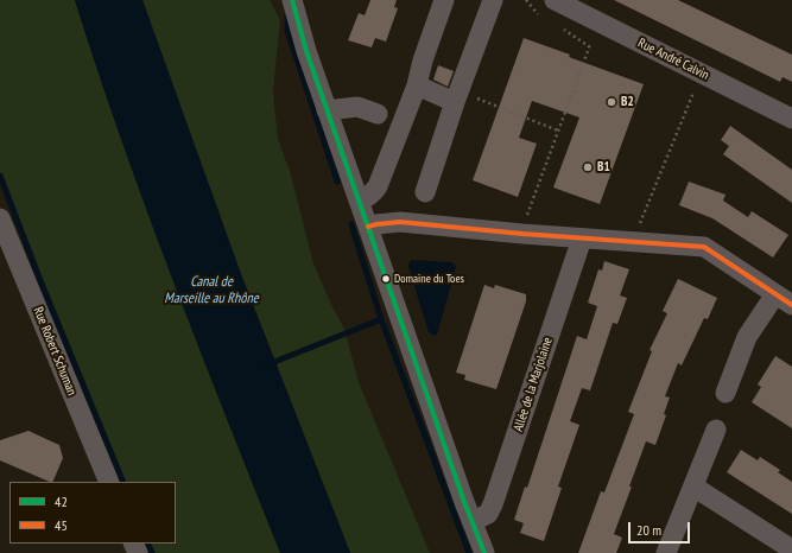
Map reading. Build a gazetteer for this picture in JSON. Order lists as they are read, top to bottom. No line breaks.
{"streets":{"street":["Rue André Calvin","Rue Robert Schuman","Allée de la Marjolaine"]},"water":["Canal de Marseille au Rhône"],"places":["B2","B1","Domaine du Toes"],"lines":["transit line 42","transit line 45"],"legend":["42","45"],"scale_bar":"20 m"}
